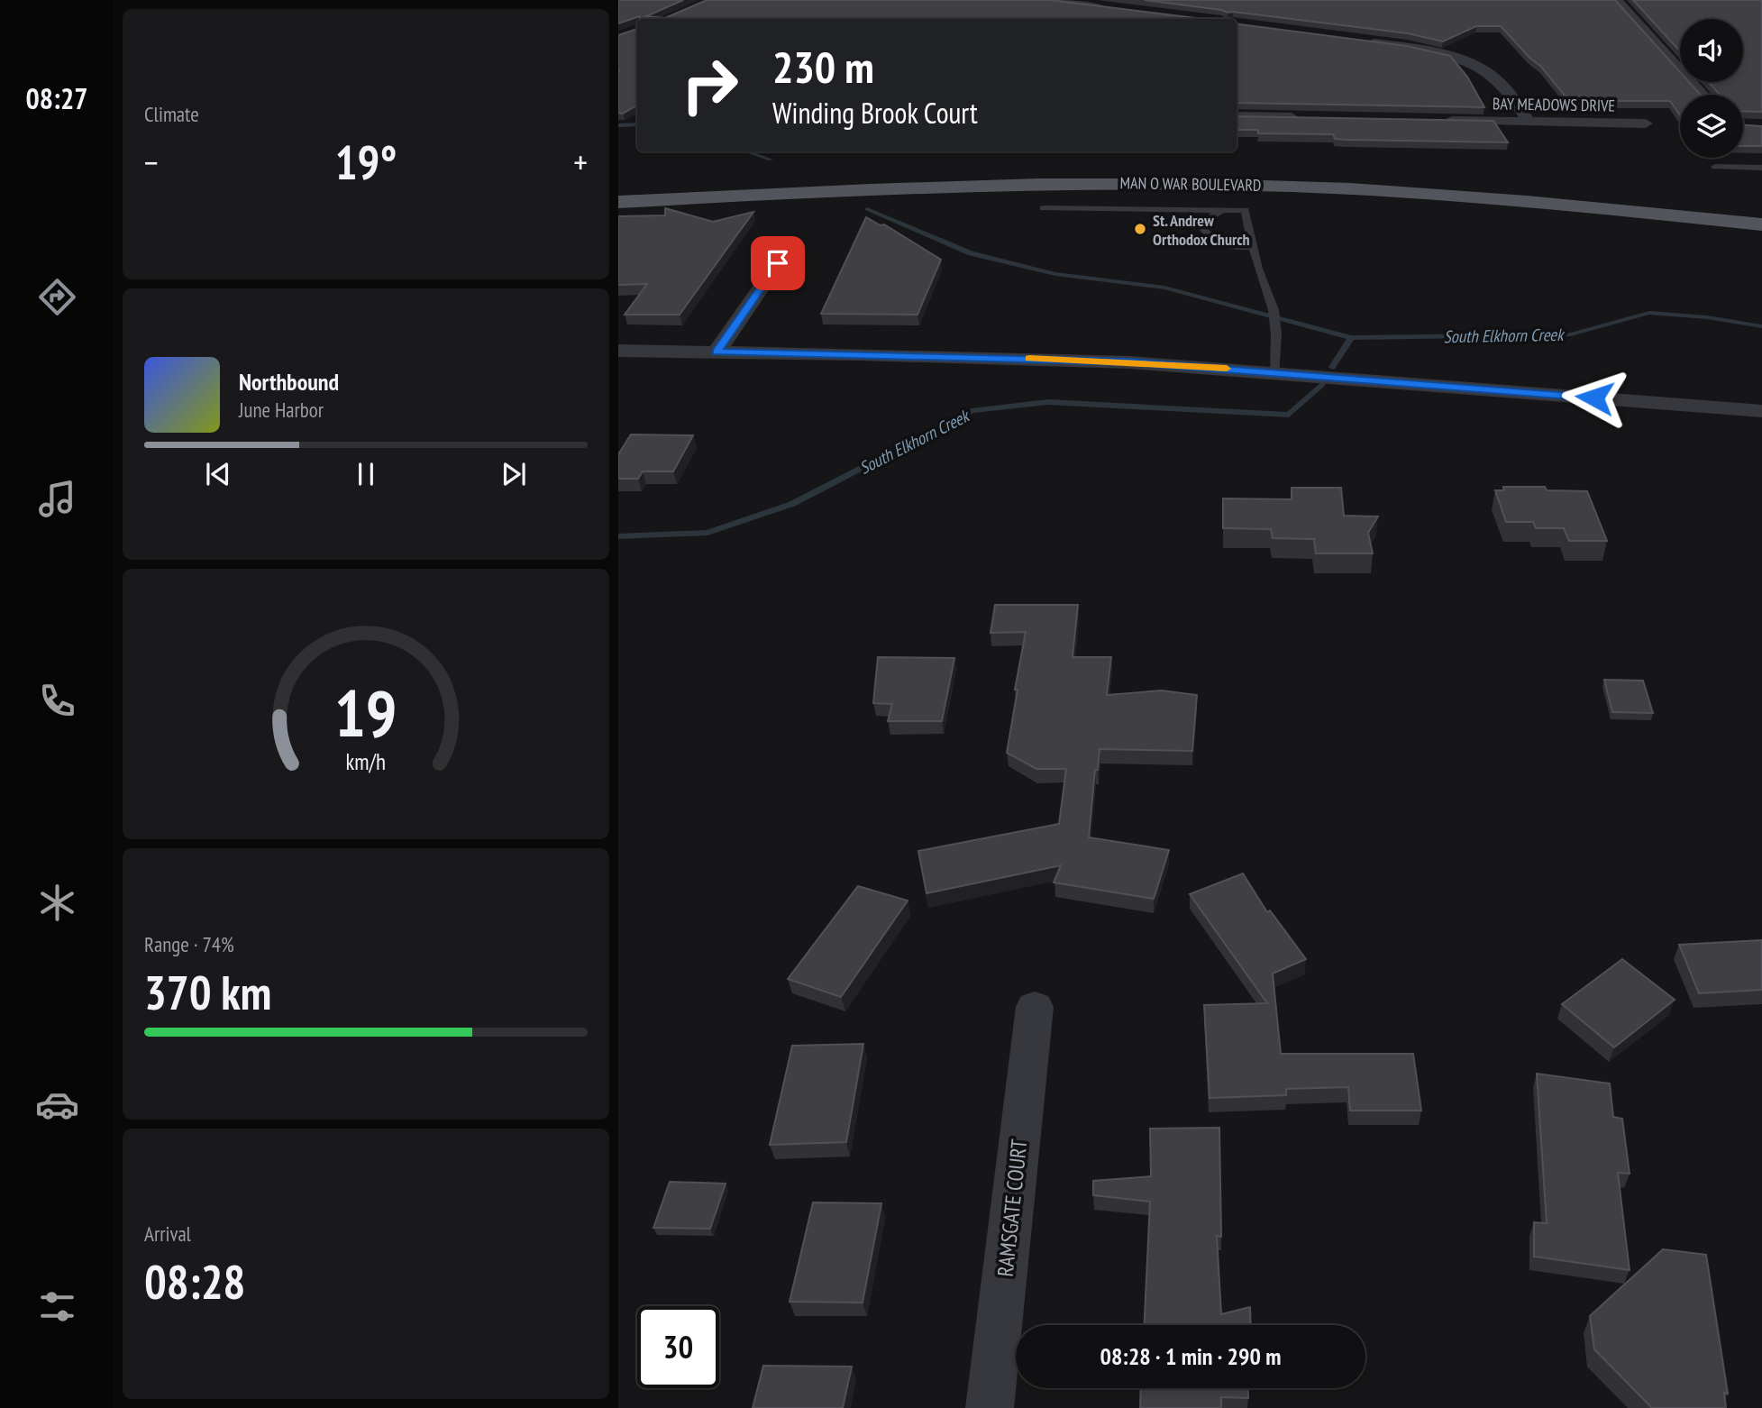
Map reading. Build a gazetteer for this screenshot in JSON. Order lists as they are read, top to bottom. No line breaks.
{"streets":{"main road":["MAN O WAR BOULEVARD"],"street":["BAY MEADOWS DRIVE","RAMSGATE COURT"]},"water":["South Elkhorn Creek"],"places":["St. Andrew Orthodox Church"],"page":{"tabs":"08:27","tile":["Climate",["Range · 74%","370 km"],["Arrival","08:28"]],"turn":["230 m","Winding Brook Court"],"heat":["−","19°","+"],"song":["Northbound","June Harbor"],"limit":"30","trip":"08:28 · 1 min · 290 m","gauge":["19","km/h"]}}
